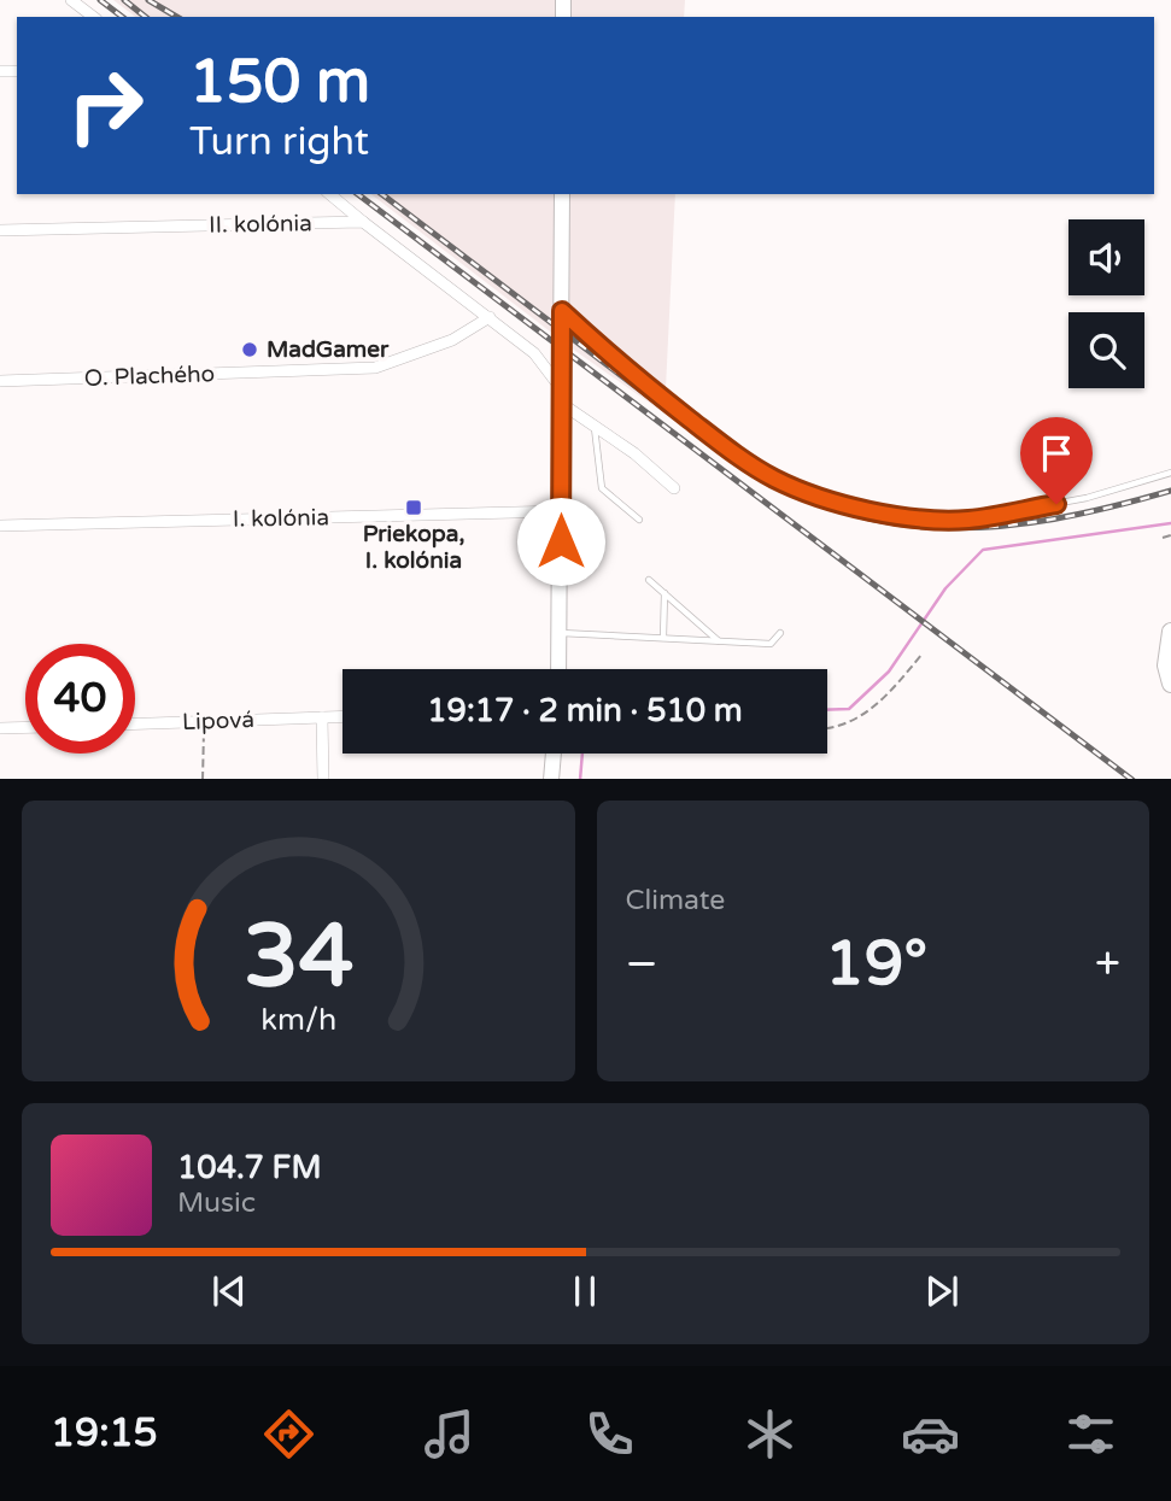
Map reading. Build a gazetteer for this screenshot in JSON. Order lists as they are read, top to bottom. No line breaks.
{"streets":{"street":["II. kolónia","O. Plachého","I. kolónia","Lipová"]},"places":{"other":["MadGamer"],"transit":["Priekopa, I. kolónia"]},"page":{"turn":["150 m","Turn right"],"limit":"40","trip":"19:17 · 2 min · 510 m","tile":"Climate","heat":["−","19°","+"],"song":["104.7 FM","Music"],"tabs":"19:15","gauge":["34","km/h"]}}
